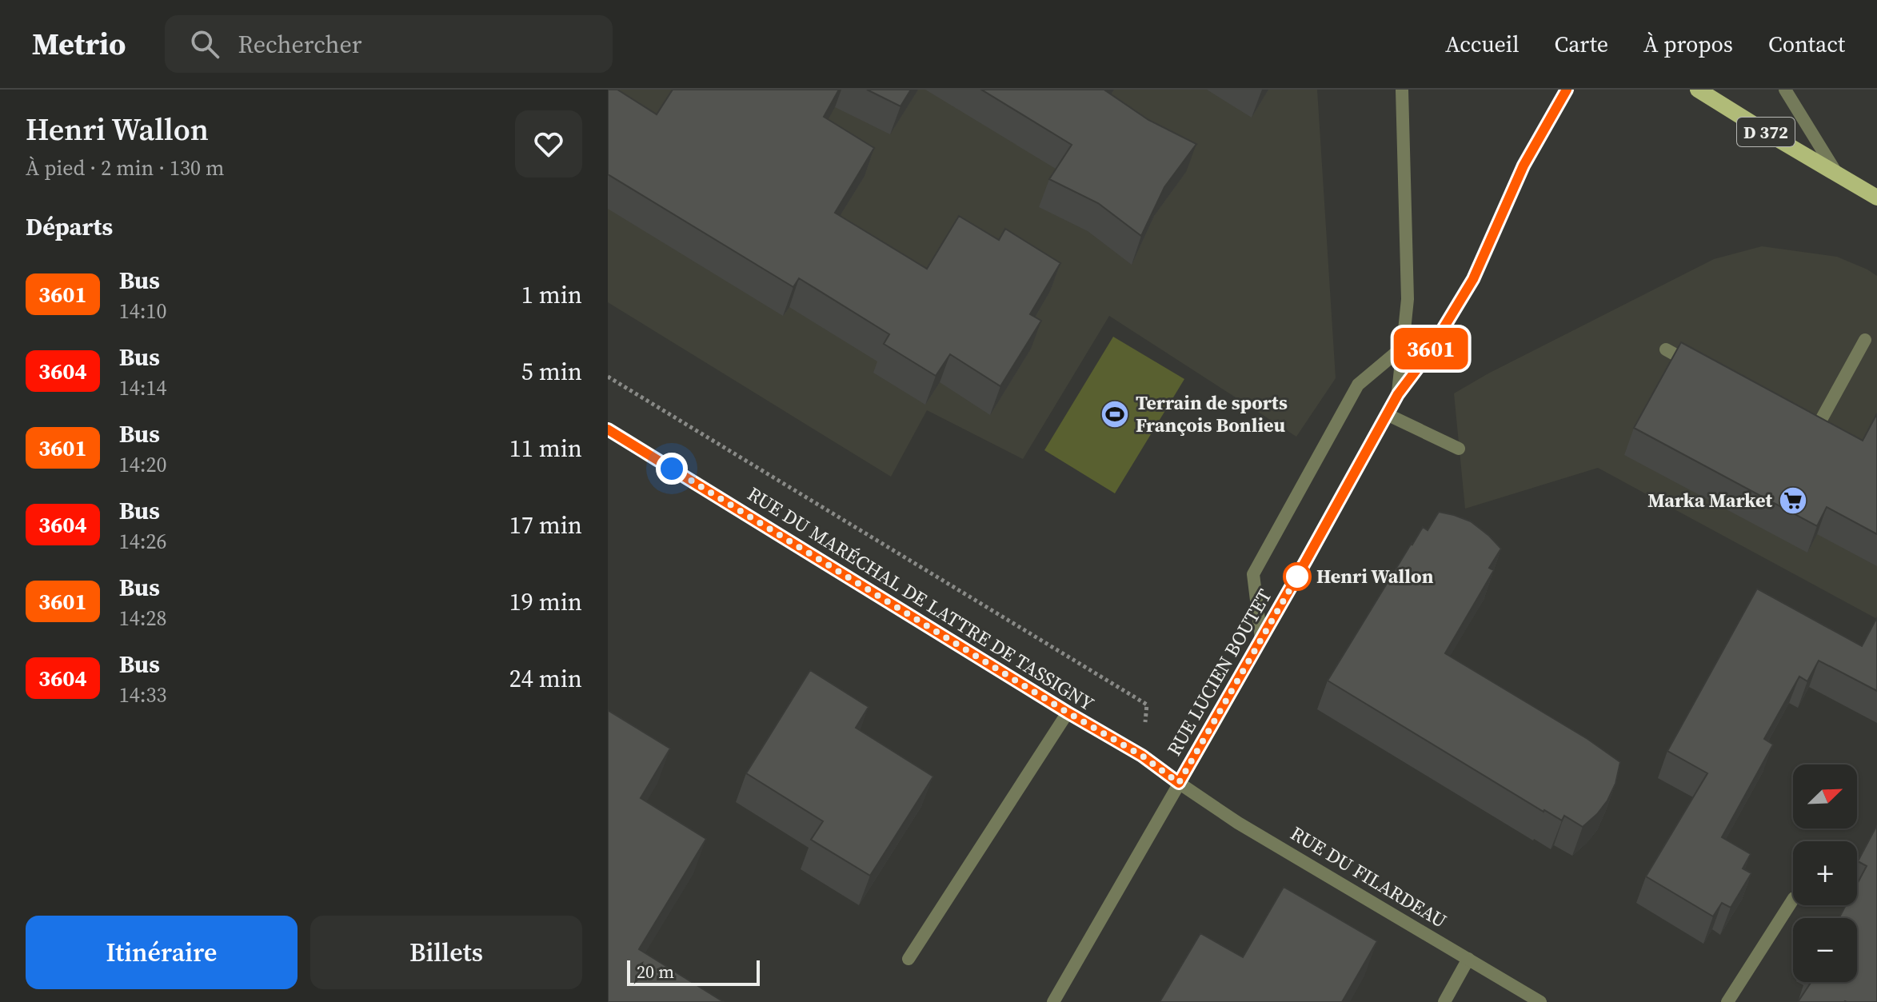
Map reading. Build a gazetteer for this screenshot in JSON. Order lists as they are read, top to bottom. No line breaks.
{"streets":{"main road":["D 372"],"street":["RUE DU MARÉCHAL DE LATTRE DE TASSIGNY","RUE LUCIEN BOUTET","RUE DU FILARDEAU"]},"crossings":[["RUE DU MARÉCHAL DE LATTRE DE TASSIGNY","RUE LUCIEN BOUTET"],["RUE DU MARÉCHAL DE LATTRE DE TASSIGNY","RUE DU FILARDEAU"],["RUE LUCIEN BOUTET","RUE DU FILARDEAU"]],"places":{"sports":["Terrain de sports François Bonlieu"],"supermarket":["Marka Market"],"other":["Henri Wallon"]},"lines":["bus line 3601"],"scale_bar":"20 m","north":"top right","page":{"header":"Metrio","search":"Rechercher","nav":["Accueil","Carte","À propos","Contact"],"heading":[["Henri Wallon","À pied · 2 min · 130 m"],"Départs"],"on_map":"3601","list":[{"mark":"3601","name":"Bus","note":"14:10","value":"1 min"},{"mark":"3604","name":"Bus","note":"14:14","value":"5 min"},{"mark":"3601","name":"Bus","note":"14:20","value":"11 min"},{"mark":"3604","name":"Bus","note":"14:26","value":"17 min"},{"mark":"3601","name":"Bus","note":"14:28","value":"19 min"},{"mark":"3604","name":"Bus","note":"14:33","value":"24 min"}],"map_buttons":["+","−"],"buttons":["Itinéraire","Billets"],"scale":"20 m"}}
